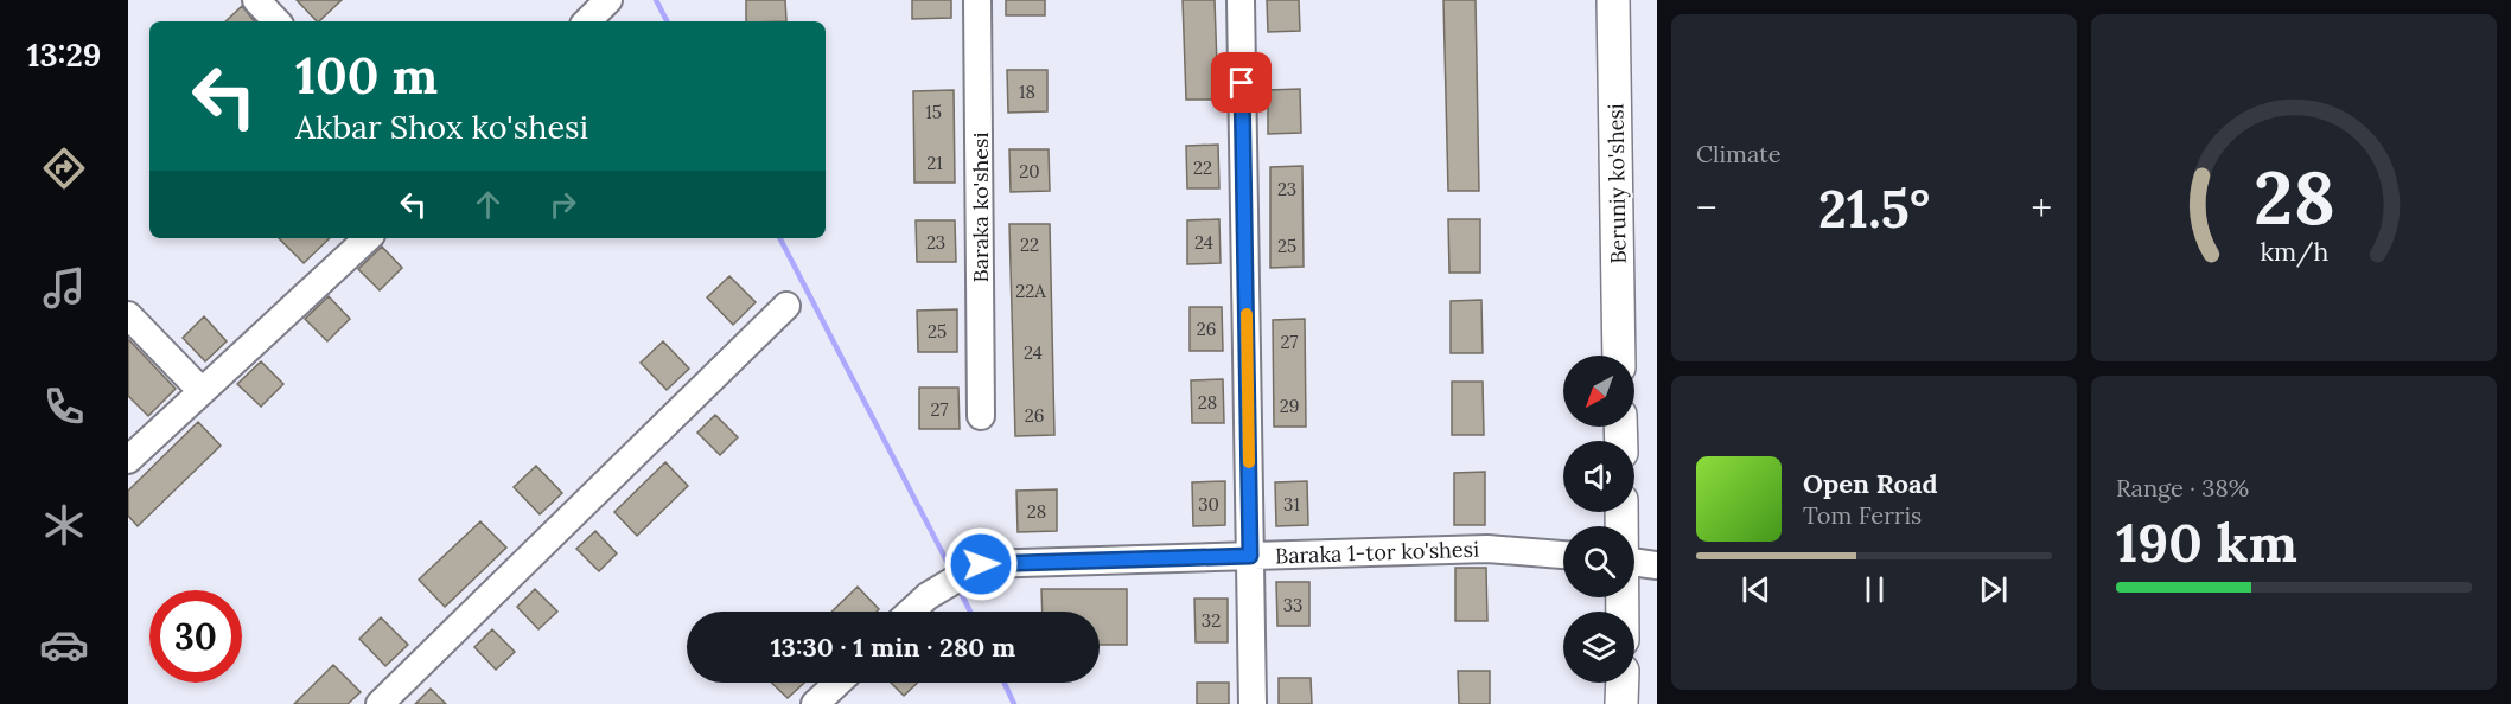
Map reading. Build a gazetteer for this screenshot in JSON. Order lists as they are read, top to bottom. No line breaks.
{"streets":{"main road":["Beruniy ko'shesi"],"street":["Baraka ko'shesi","Baraka 1-tor ko'shesi"]},"house_numbers":["18","15","21","22","20","23","23","24","22","25","22A","26","25","27","24","28","29","27","26","30","31","28","33","32"],"north":"bottom left","page":{"tabs":"13:29","tile":["Climate",["Range · 38%","190 km"]],"turn":["100 m","Akbar Shox ko'shesi"],"heat":["−","21.5°","+"],"song":["Open Road","Tom Ferris"],"limit":"30","trip":"13:30 · 1 min · 280 m","gauge":["28","km/h"]}}
